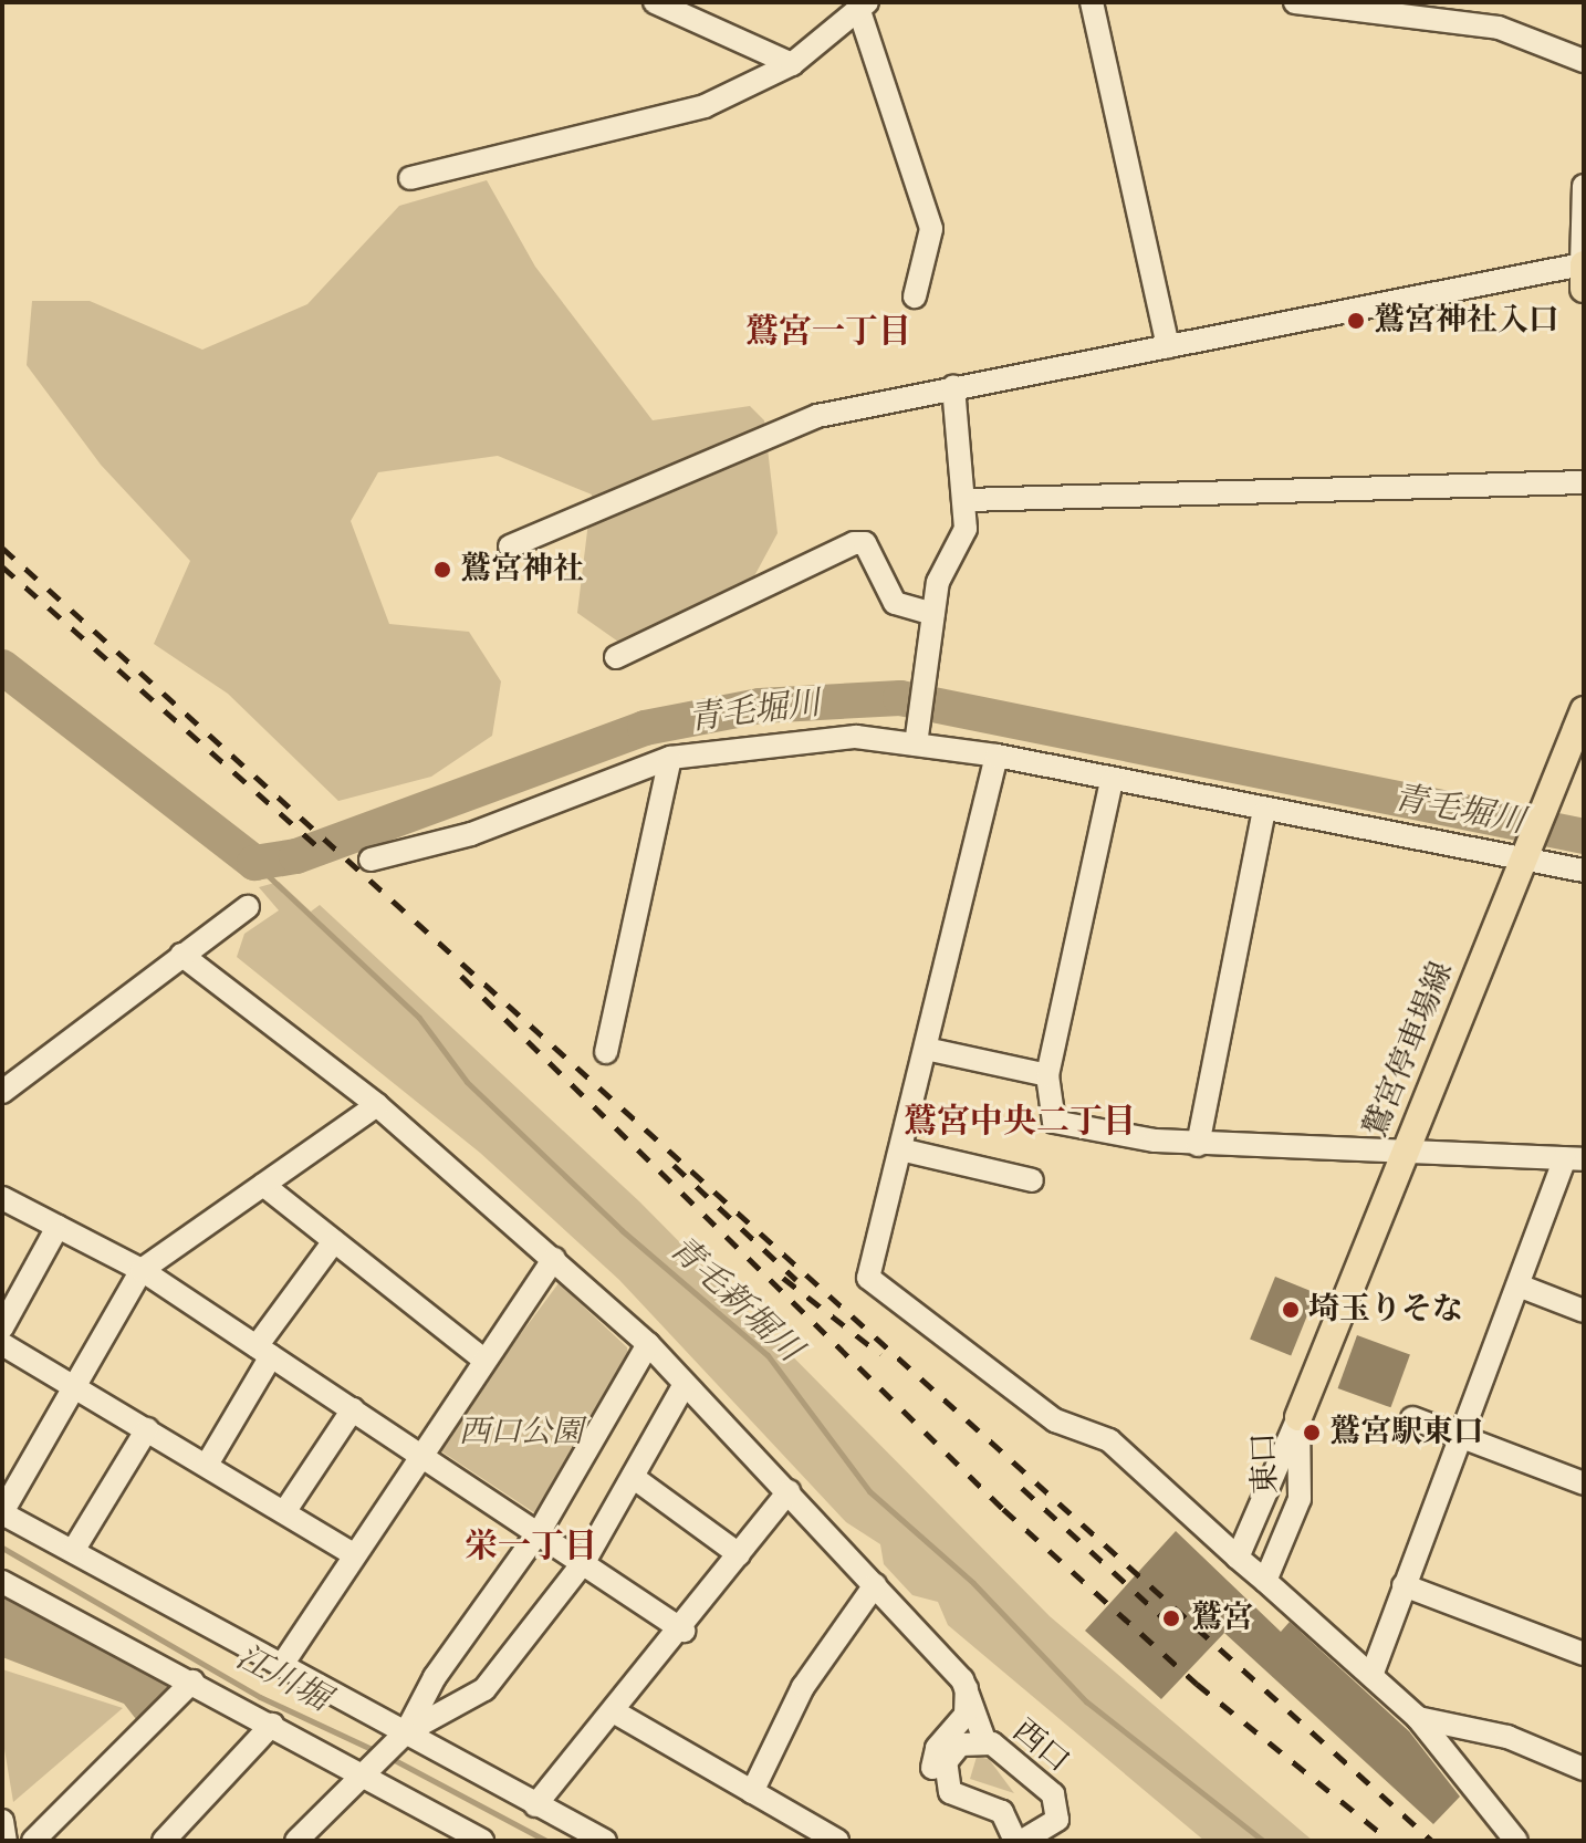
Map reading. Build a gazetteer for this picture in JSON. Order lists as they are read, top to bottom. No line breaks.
{"streets":{"main road":["鷲宮停車場線"],"street":["東口","西口"]},"crossings":[["鷲宮停車場線","東口"]],"districts":["鷲宮一丁目","鷲宮中央二丁目","栄一丁目"],"water":["青毛堀川","青毛新堀川","江川堀"],"parks":["西口公園"],"places":["鷲宮神社入口","鷲宮神社","埼玉りそな","鷲宮駅東口","鷲宮"]}
